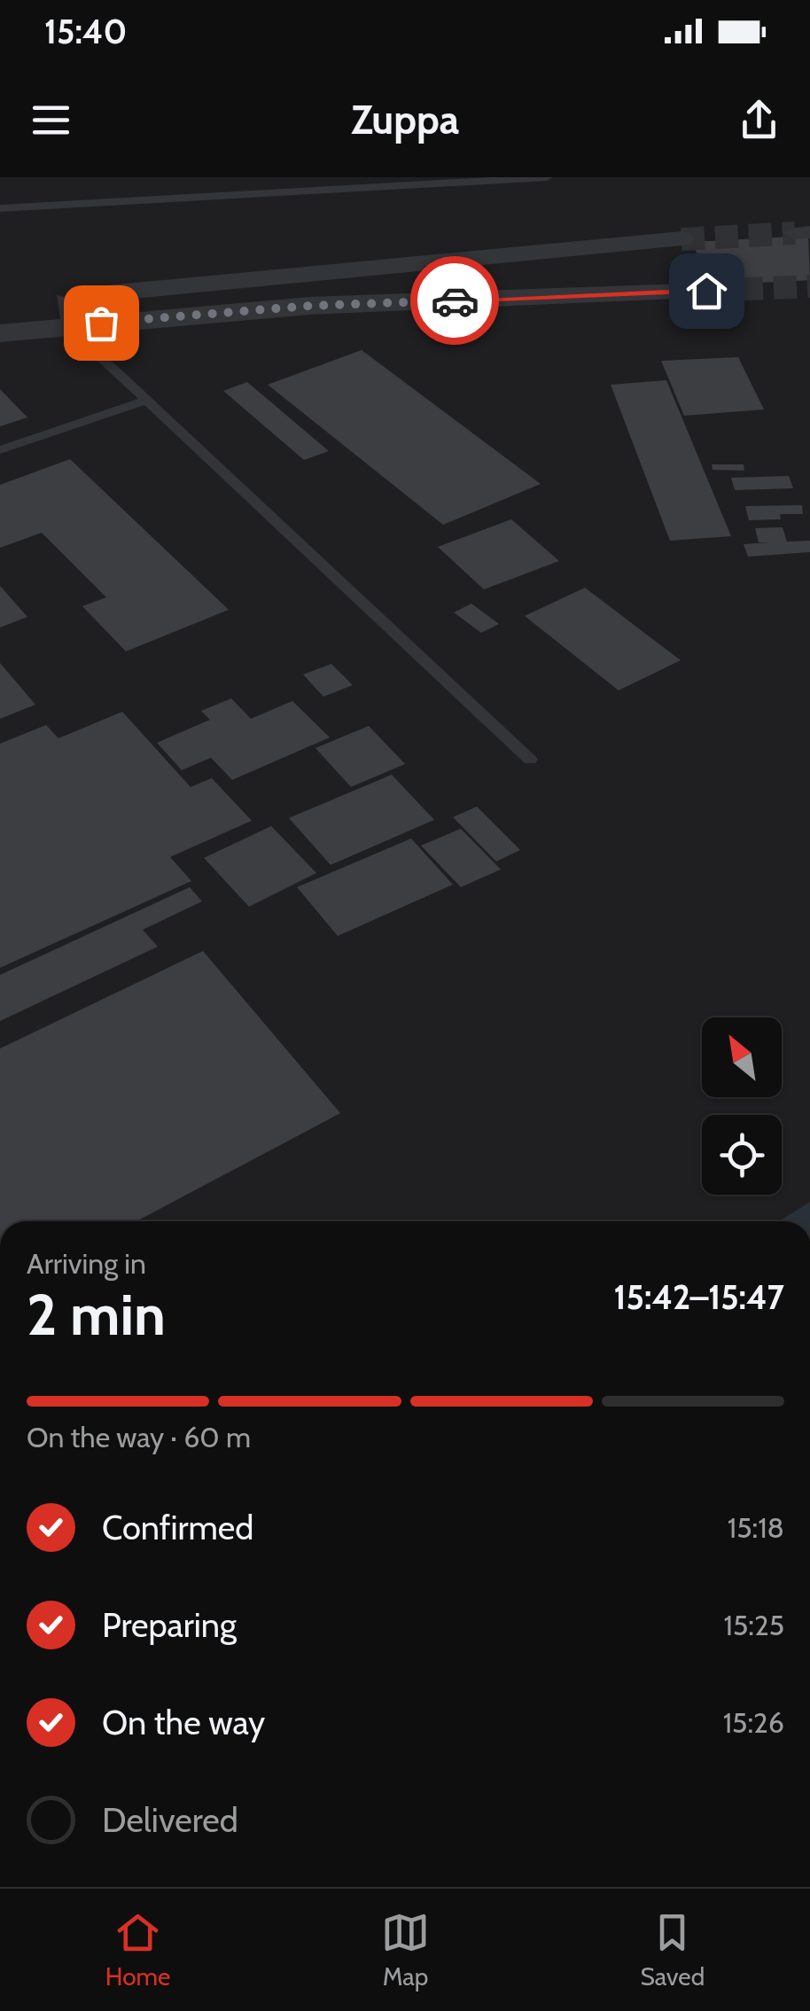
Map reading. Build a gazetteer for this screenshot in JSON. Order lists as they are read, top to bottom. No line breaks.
{"north":"top left","page":{"status":"15:40","header":"Zuppa","heading":["2 min","Arriving in","15:42–15:47"],"bar":"On the way · 60 m","list":[["Confirmed","15:18"],["Preparing","15:25"],["On the way","15:26"],"Delivered"],"tabs":["Home","Map","Saved"]}}
